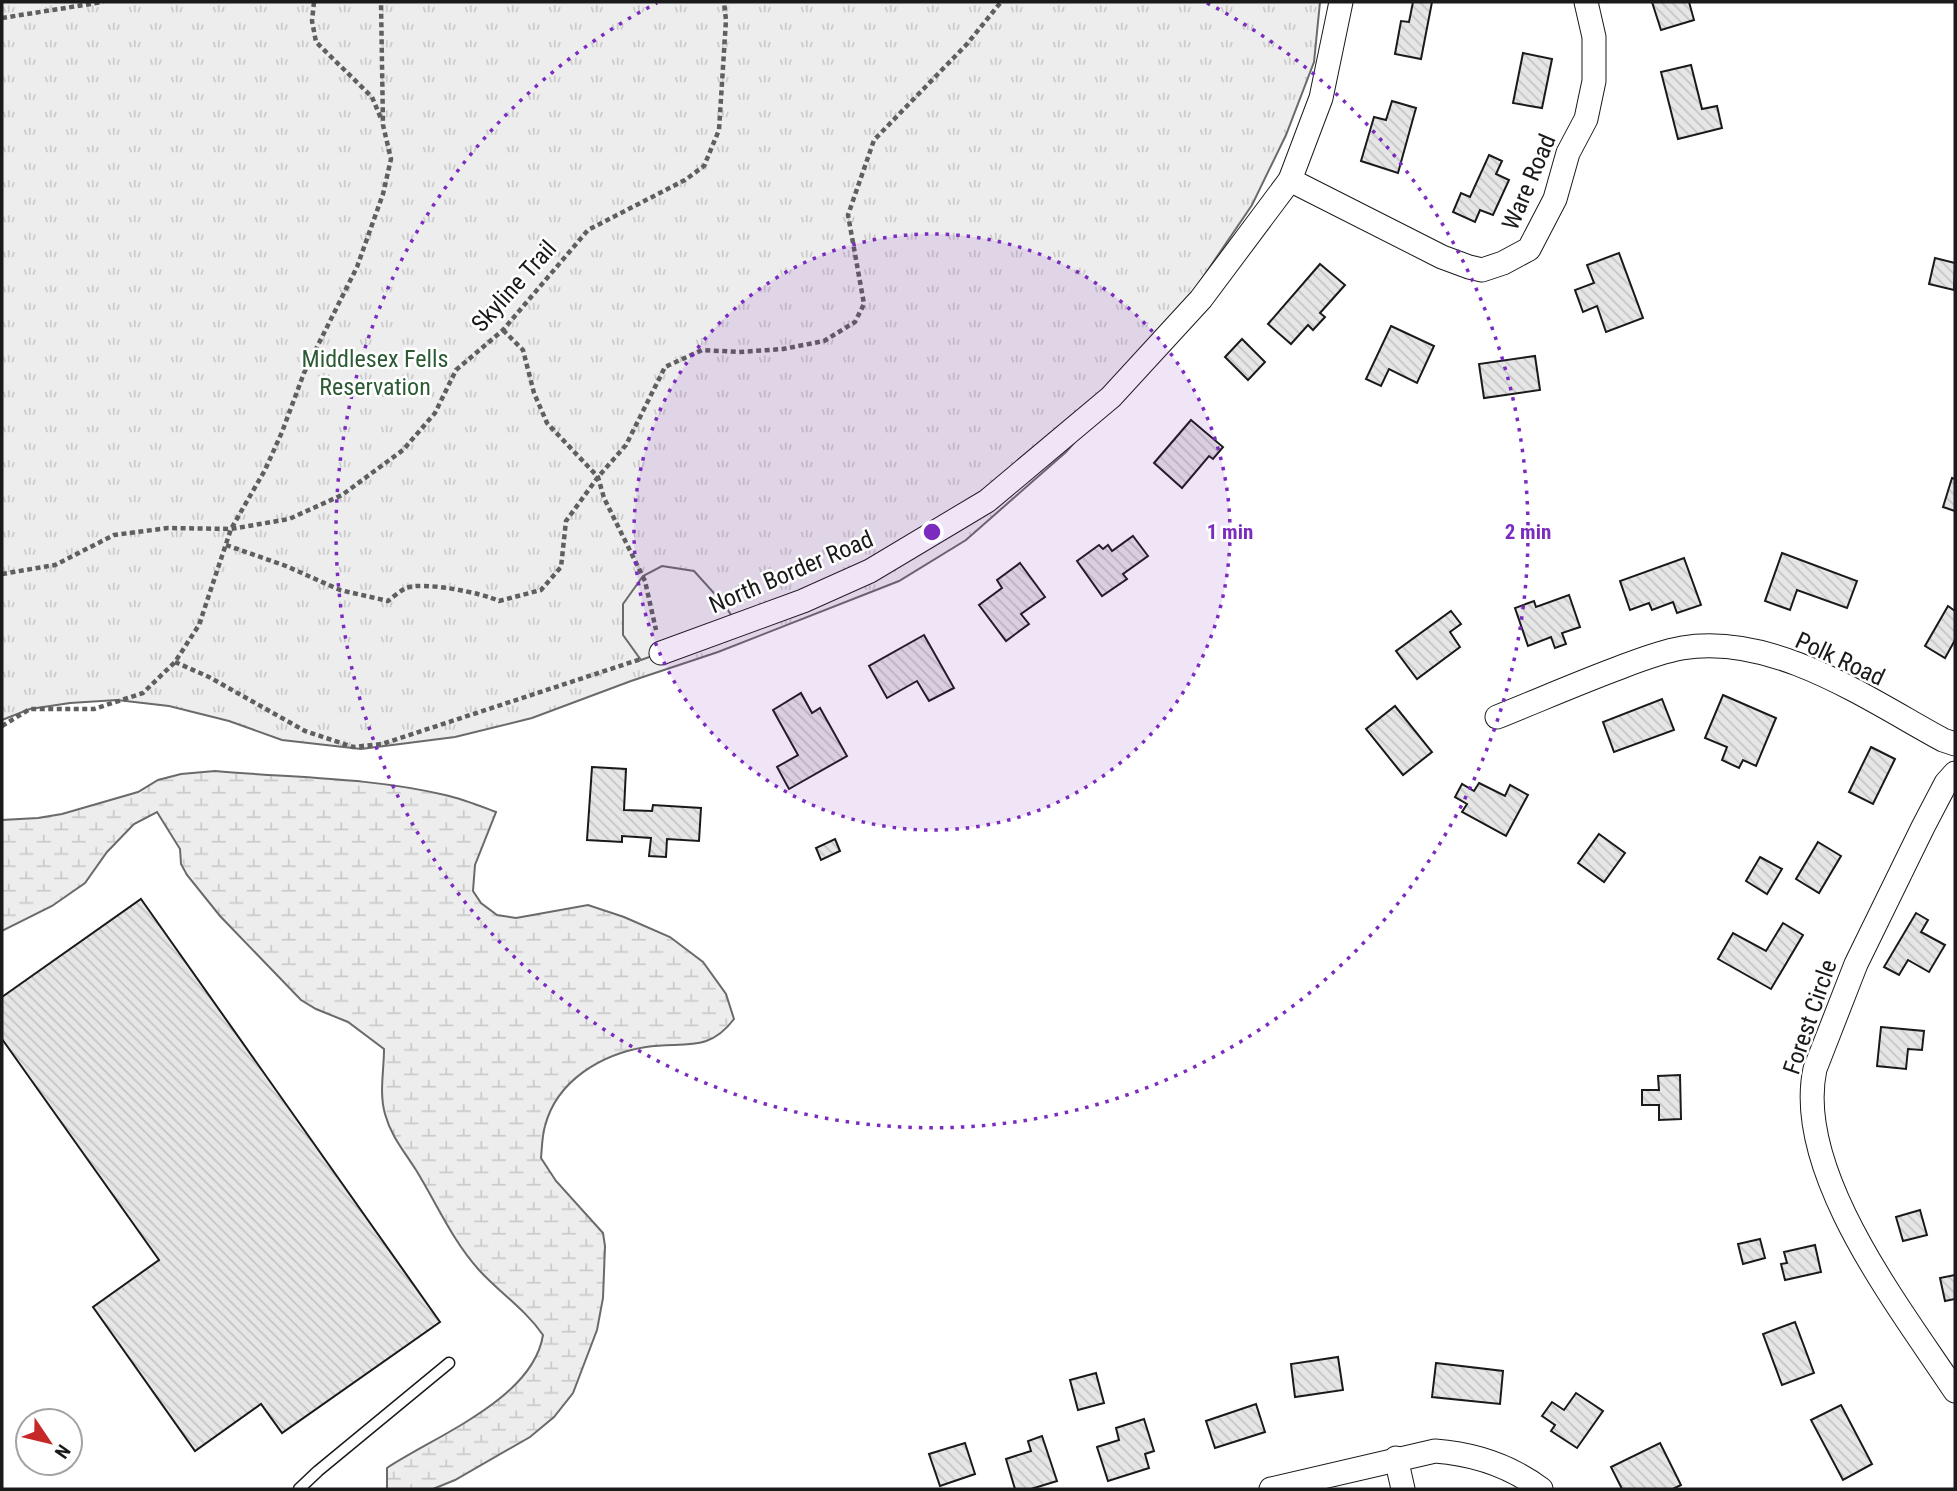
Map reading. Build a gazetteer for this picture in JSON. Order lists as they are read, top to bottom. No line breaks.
{"streets":{"street":["Ware Road","North Border Road","Polk Road","Forest Circle"],"path":["Skyline Trail"]},"crossings":[["Ware Road","North Border Road"]],"parks":["Middlesex Fells Reservation"],"north":"bottom right","rings":["1 min","2 min"]}
